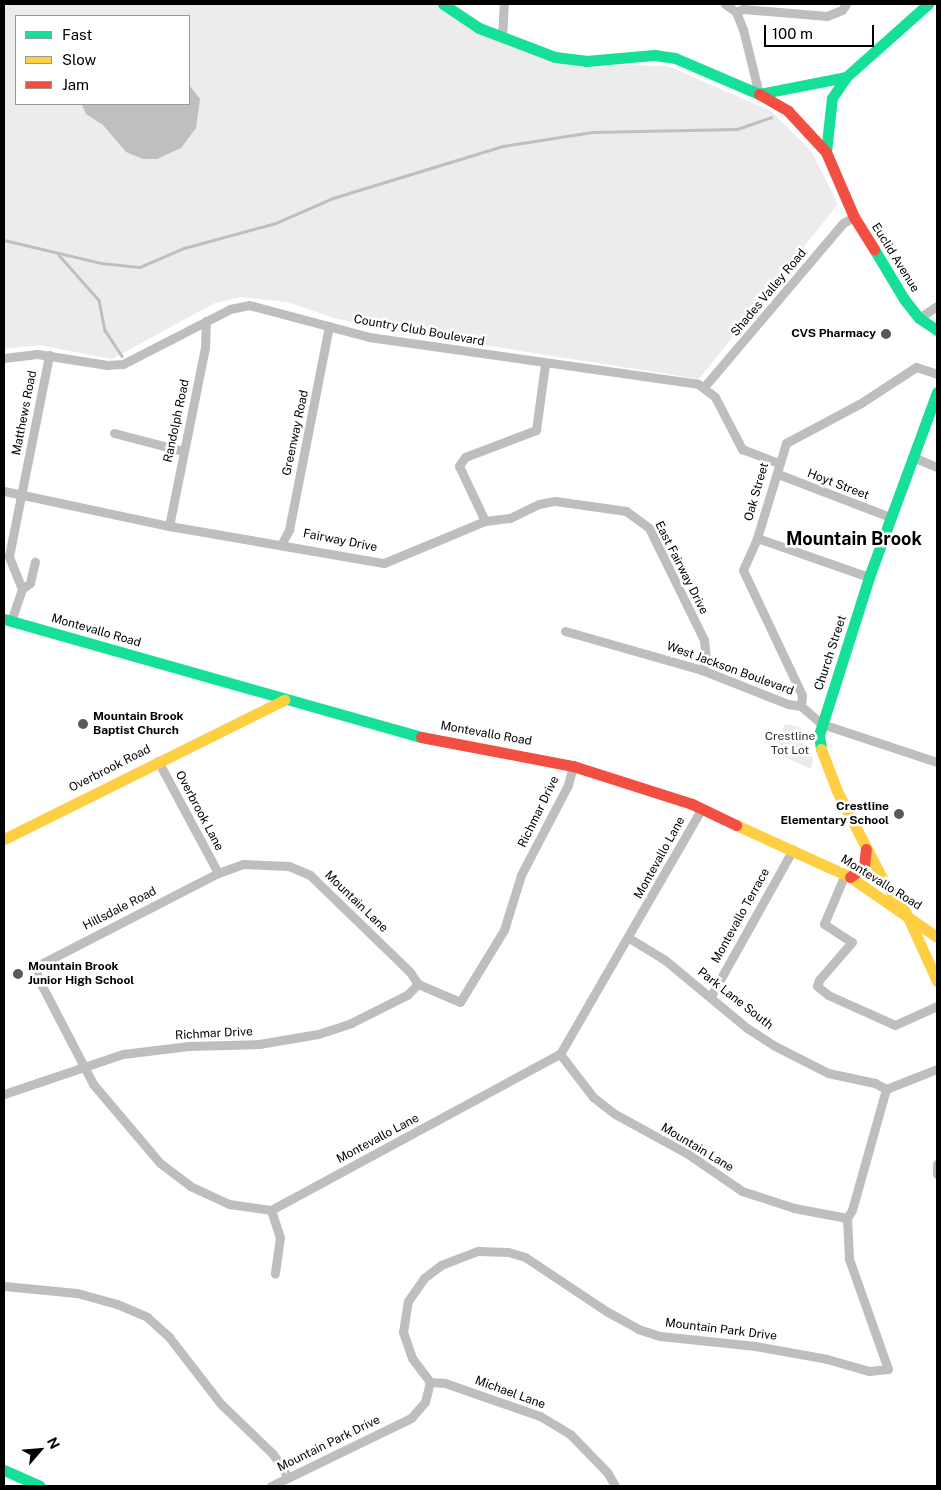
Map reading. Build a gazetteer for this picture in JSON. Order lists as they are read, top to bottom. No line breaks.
{"streets":{"street":["Euclid Avenue","Shades Valley Road","Country Club Boulevard","Matthews Road","Randolph Road","Greenway Road","Hoyt Street","Oak Street","Fairway Drive","East Fairway Drive","Montevallo Road","Church Street","West Jackson Boulevard","Overbrook Road","Overbrook Lane","Richmar Drive","Montevallo Lane","Mountain Lane","Hillsdale Road","Montevallo Terrace","Park Lane South","Mountain Park Drive","Michael Lane"]},"crossings":[["Euclid Avenue","Shades Valley Road"],["Shades Valley Road","Country Club Boulevard"],["Country Club Boulevard","Matthews Road"],["Country Club Boulevard","Randolph Road"],["Country Club Boulevard","Greenway Road"],["Matthews Road","Fairway Drive"],["Randolph Road","Fairway Drive"],["Greenway Road","Fairway Drive"],["Hoyt Street","Oak Street"],["Hoyt Street","Church Street"],["Oak Street","West Jackson Boulevard"],["Fairway Drive","East Fairway Drive"],["East Fairway Drive","West Jackson Boulevard"],["Montevallo Road","Church Street"],["Montevallo Road","Overbrook Road"],["Montevallo Road","Richmar Drive"],["Montevallo Road","Montevallo Lane"],["Montevallo Road","Montevallo Terrace"],["Church Street","West Jackson Boulevard"],["Overbrook Road","Overbrook Lane"],["Overbrook Lane","Mountain Lane"],["Overbrook Lane","Hillsdale Road"],["Richmar Drive","Mountain Lane"],["Richmar Drive","Hillsdale Road"],["Montevallo Lane","Mountain Lane"],["Montevallo Lane","Park Lane South"],["Mountain Lane","Hillsdale Road"],["Mountain Lane","Mountain Park Drive"],["Montevallo Terrace","Park Lane South"],["Park Lane South","Mountain Park Drive"],["Mountain Park Drive","Michael Lane"]],"districts":["Mountain Brook"],"parks":["Crestline Tot Lot"],"places":["CVS Pharmacy","Mountain Brook Baptist Church","Crestline Elementary School","Mountain Brook Junior High School"],"legend":["Fast","Slow","Jam"],"scale_bar":"100 m","north":"top right"}
